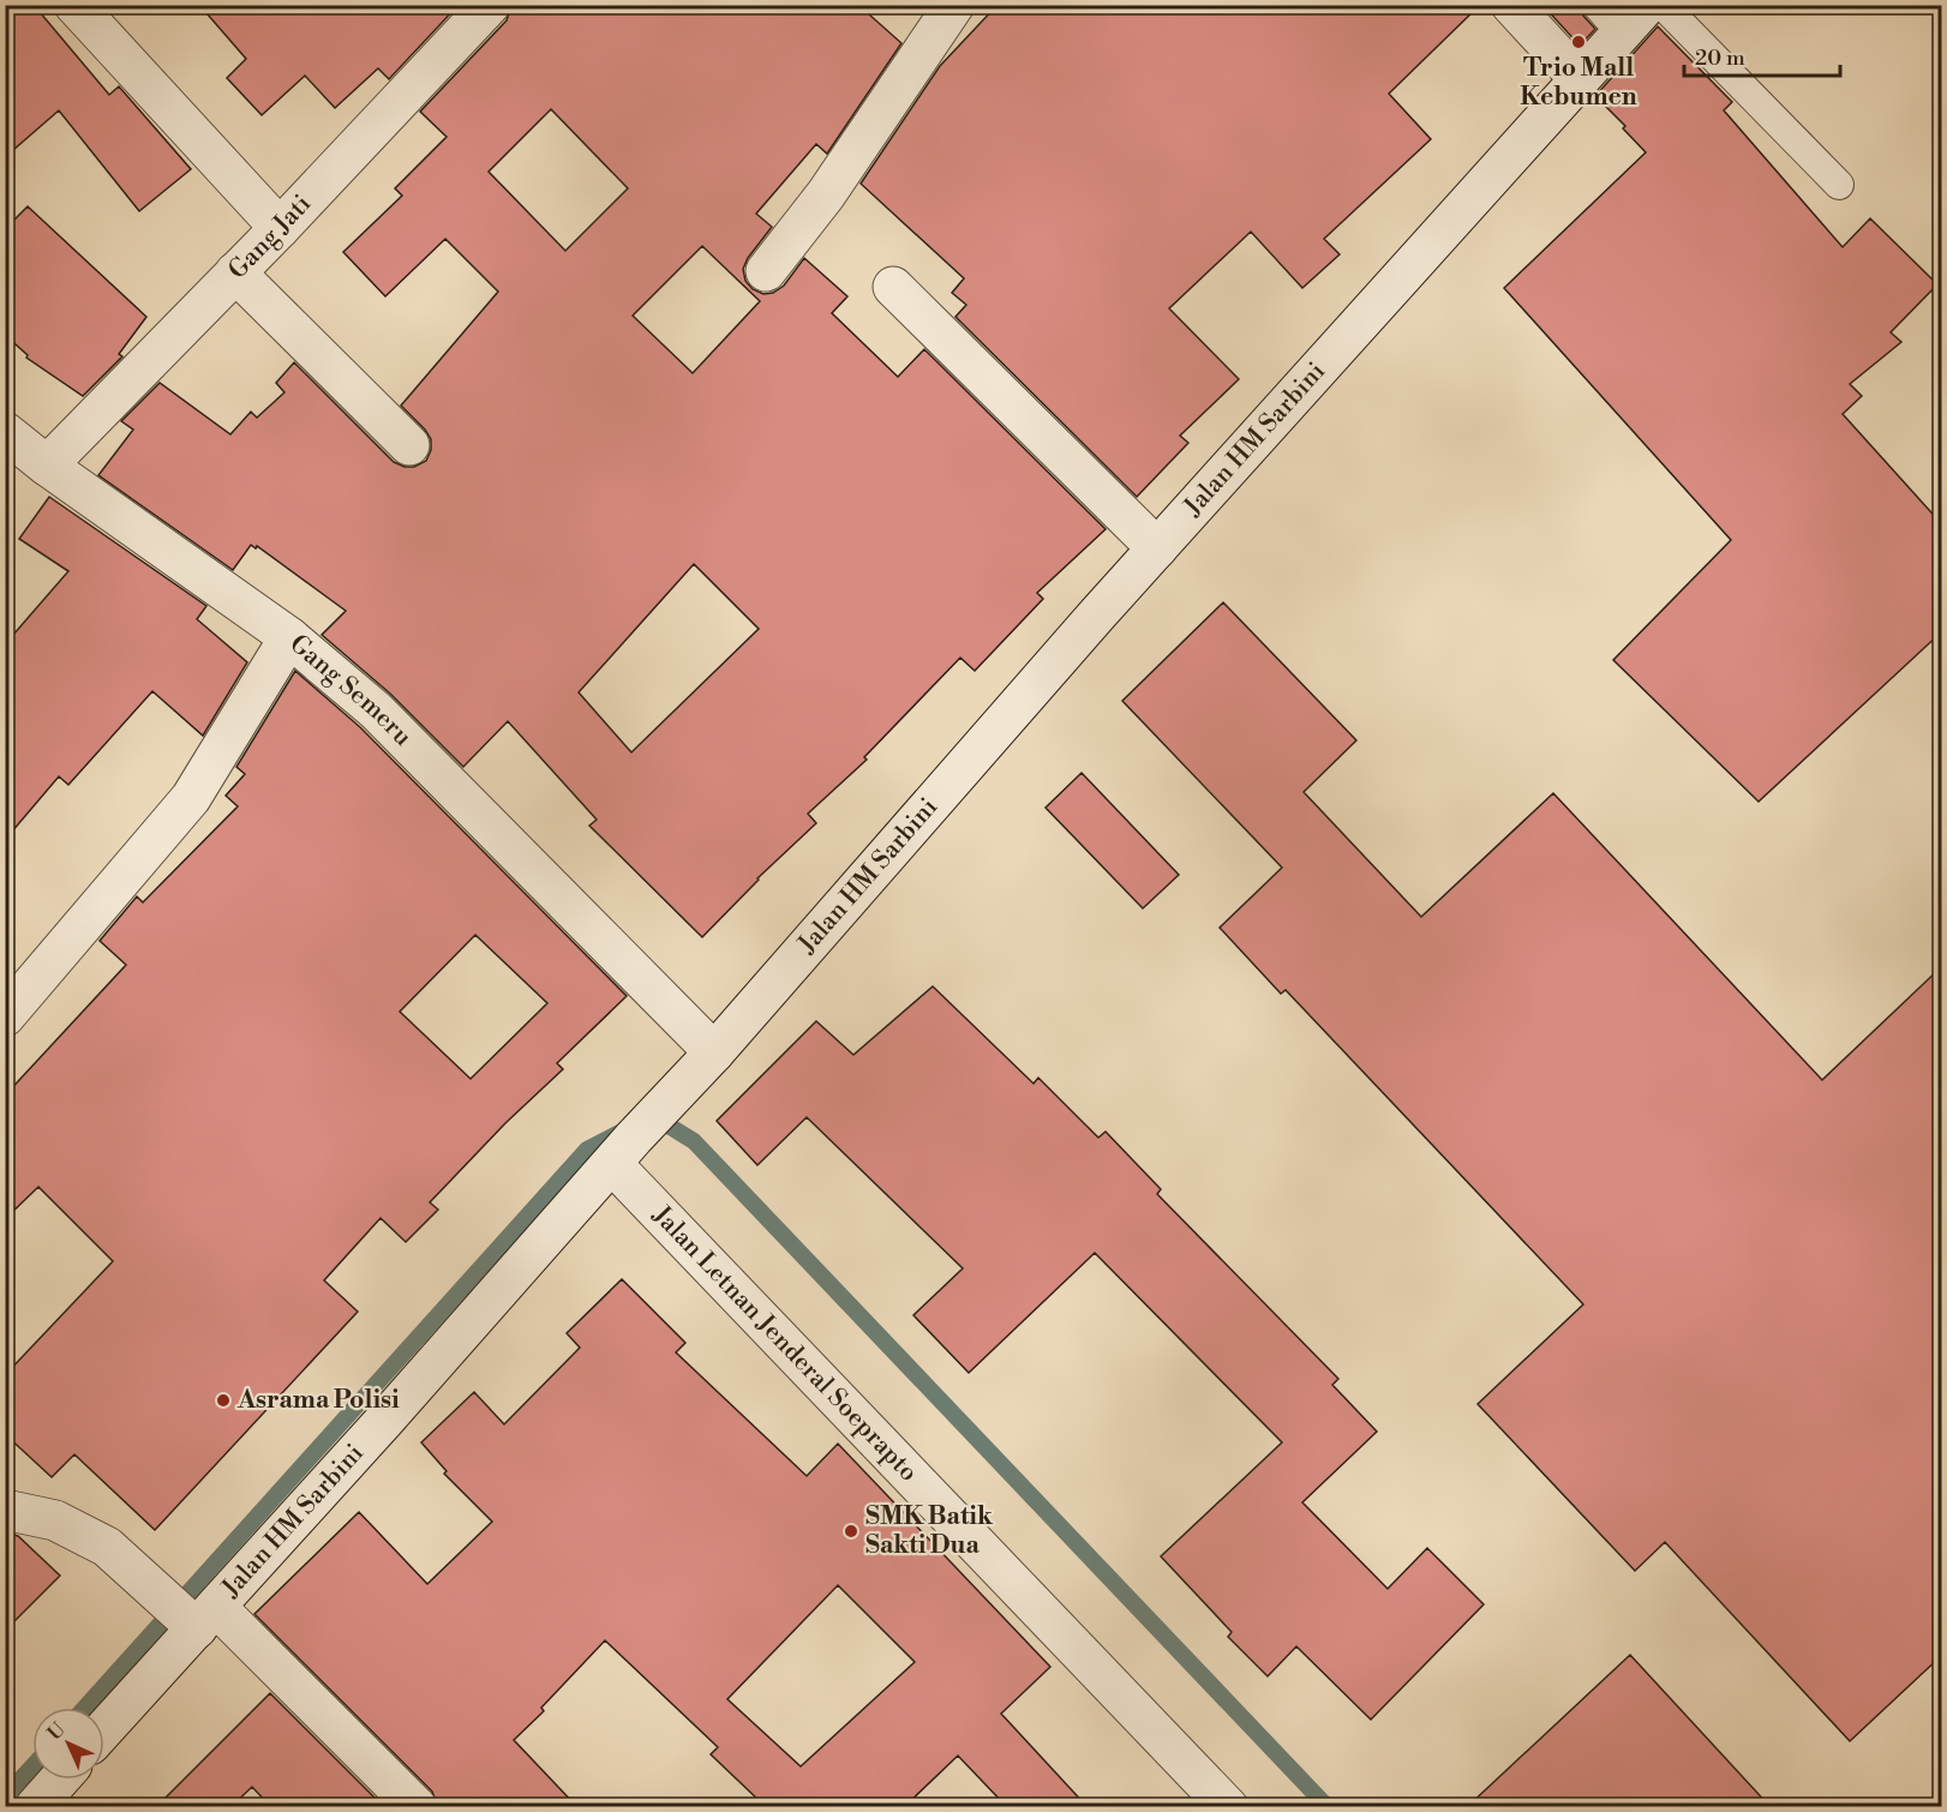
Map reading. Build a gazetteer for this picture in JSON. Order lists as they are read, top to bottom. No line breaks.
{"streets":{"street":["Gang Jati","Jalan HM Sarbini","Gang Semeru","Jalan Letnan Jenderal Soeprapto"]},"crossings":[["Jalan HM Sarbini","Gang Semeru"],["Jalan HM Sarbini","Jalan Letnan Jenderal Soeprapto"]],"places":["Trio Mall Kebumen","Asrama Polisi","SMK Batik Sakti Dua"],"scale_bar":"20 m","north":"top left"}
